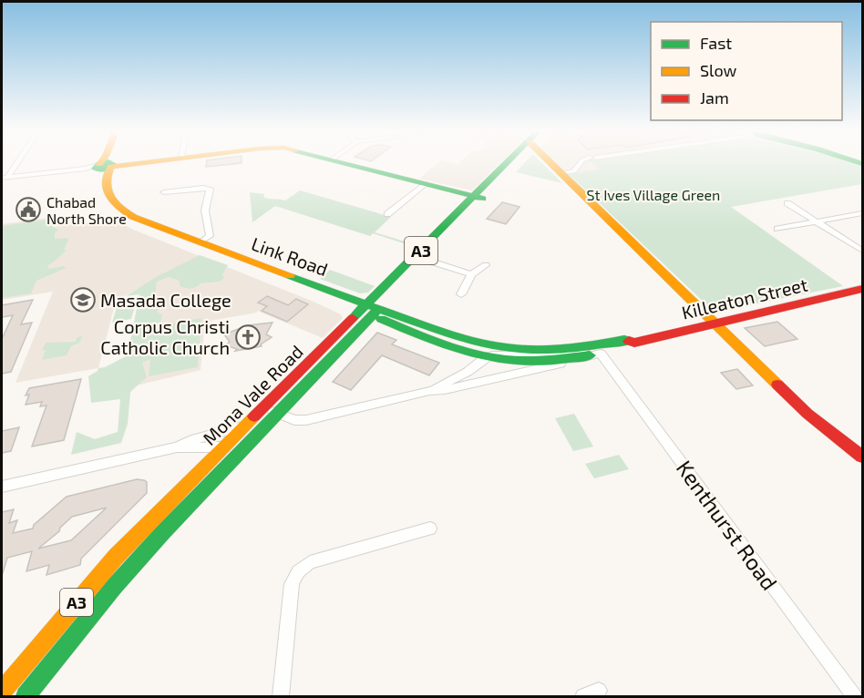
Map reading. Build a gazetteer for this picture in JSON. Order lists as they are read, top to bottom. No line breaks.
{"streets":{"main road":["A3","Link Road","Killeaton Street","Mona Vale Road"],"street":["Kenthurst Road"]},"crossings":[["Link Road","Killeaton Street"],["Link Road","Mona Vale Road"],["Killeaton Street","Mona Vale Road"],["Killeaton Street","Kenthurst Road"]],"parks":["St Ives Village Green"],"places":{"public building":["Chabad North Shore"],"school or university":["Masada College"],"church":["Corpus Christi Catholic Church"]},"legend":["Fast","Slow","Jam"]}
